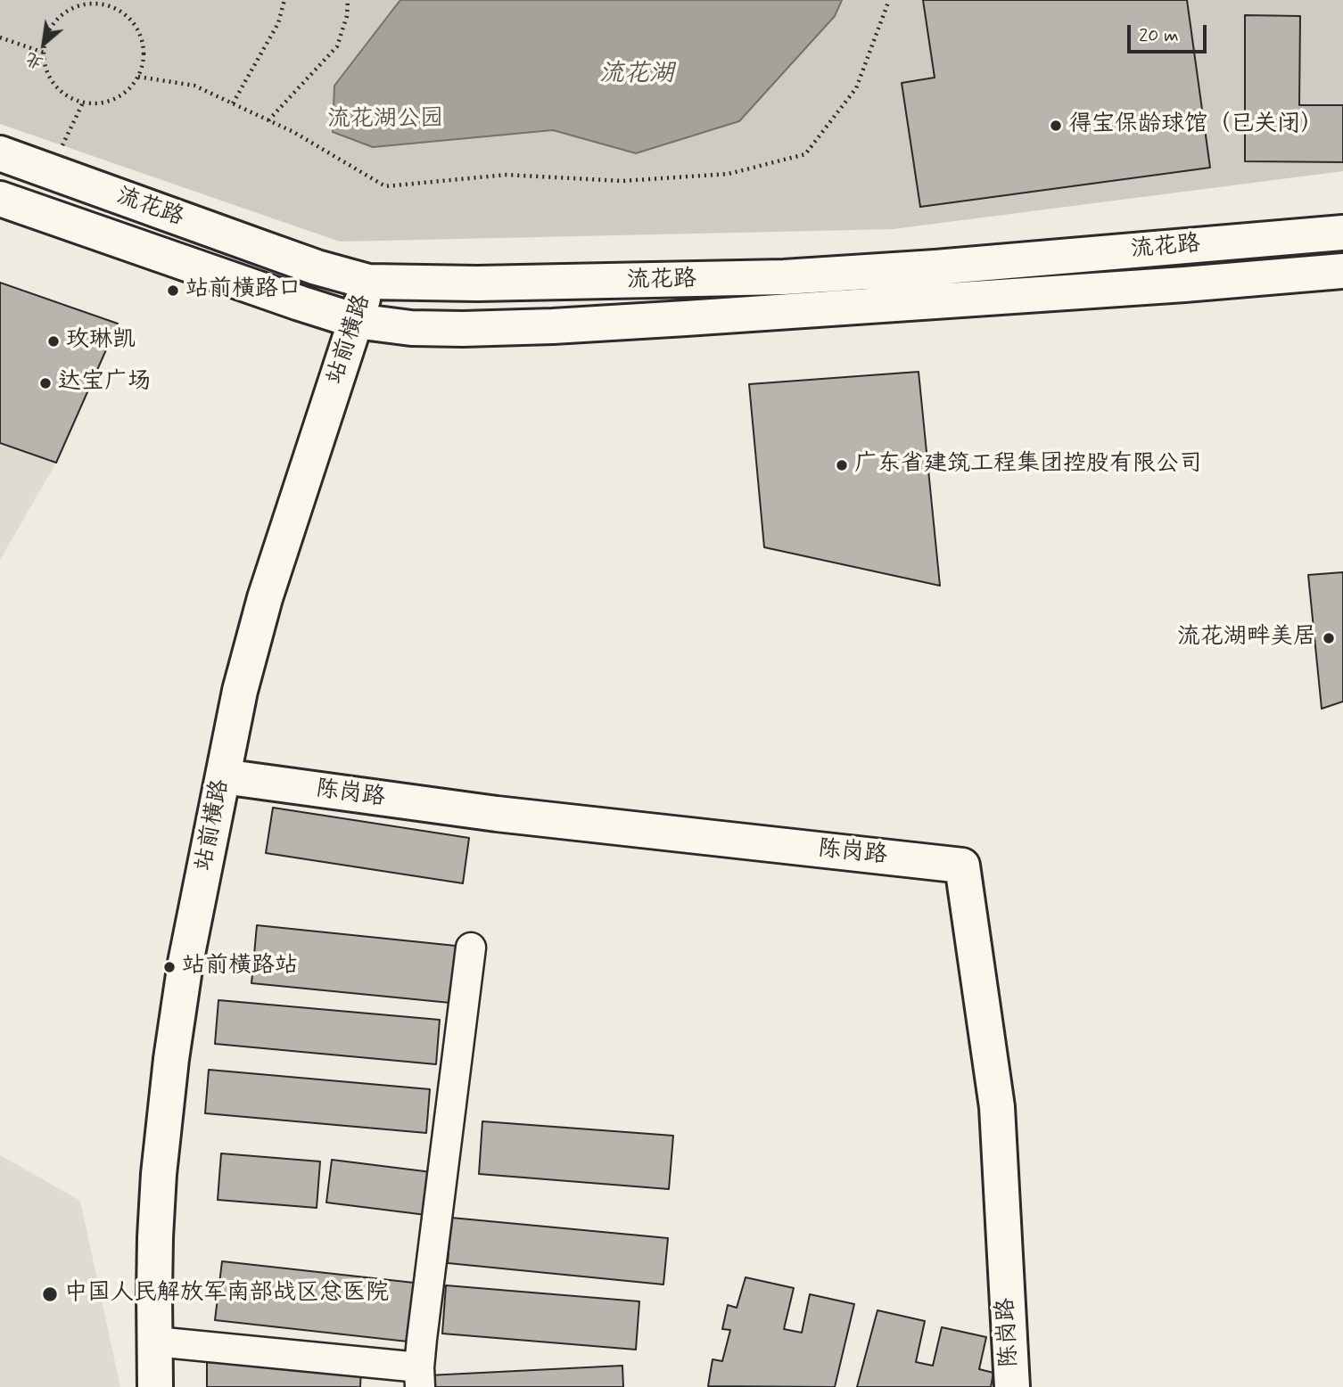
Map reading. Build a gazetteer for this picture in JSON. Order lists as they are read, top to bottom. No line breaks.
{"streets":{"street":["流花路","站前横路","陈岗路"]},"crossings":[["流花路","站前横路"],["站前横路","陈岗路"]],"water":["流花湖"],"parks":["流花湖公园"],"places":["得宝保龄球馆（已关闭）","站前横路口","玫琳凯","达宝广场","广东省建筑工程集团控股有限公司","流花湖畔美居","站前横路站","中国人民解放军南部战区总医院"],"scale_bar":"20 m","north":"bottom left"}
